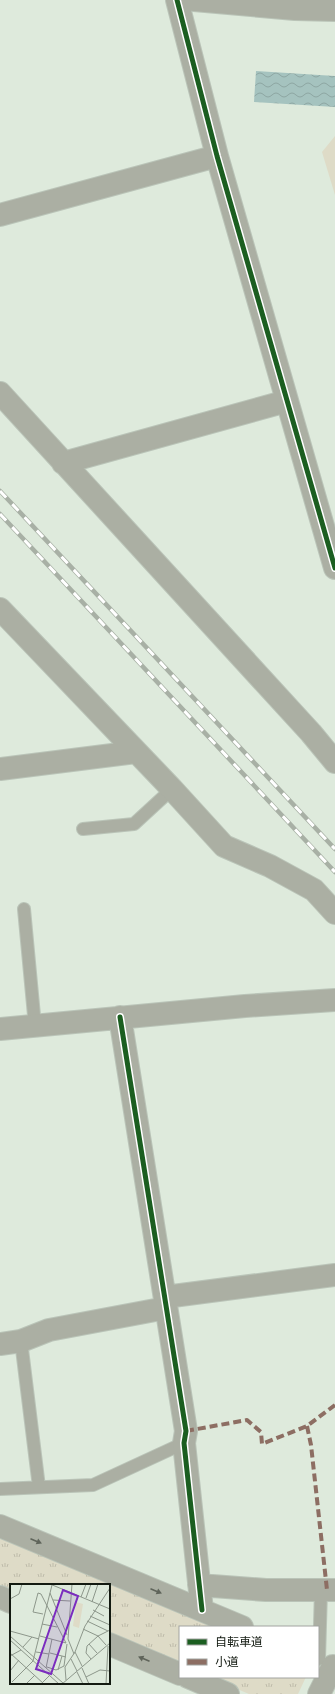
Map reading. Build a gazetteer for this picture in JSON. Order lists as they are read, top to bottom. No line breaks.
{"legend":["自転車道","小道"]}
